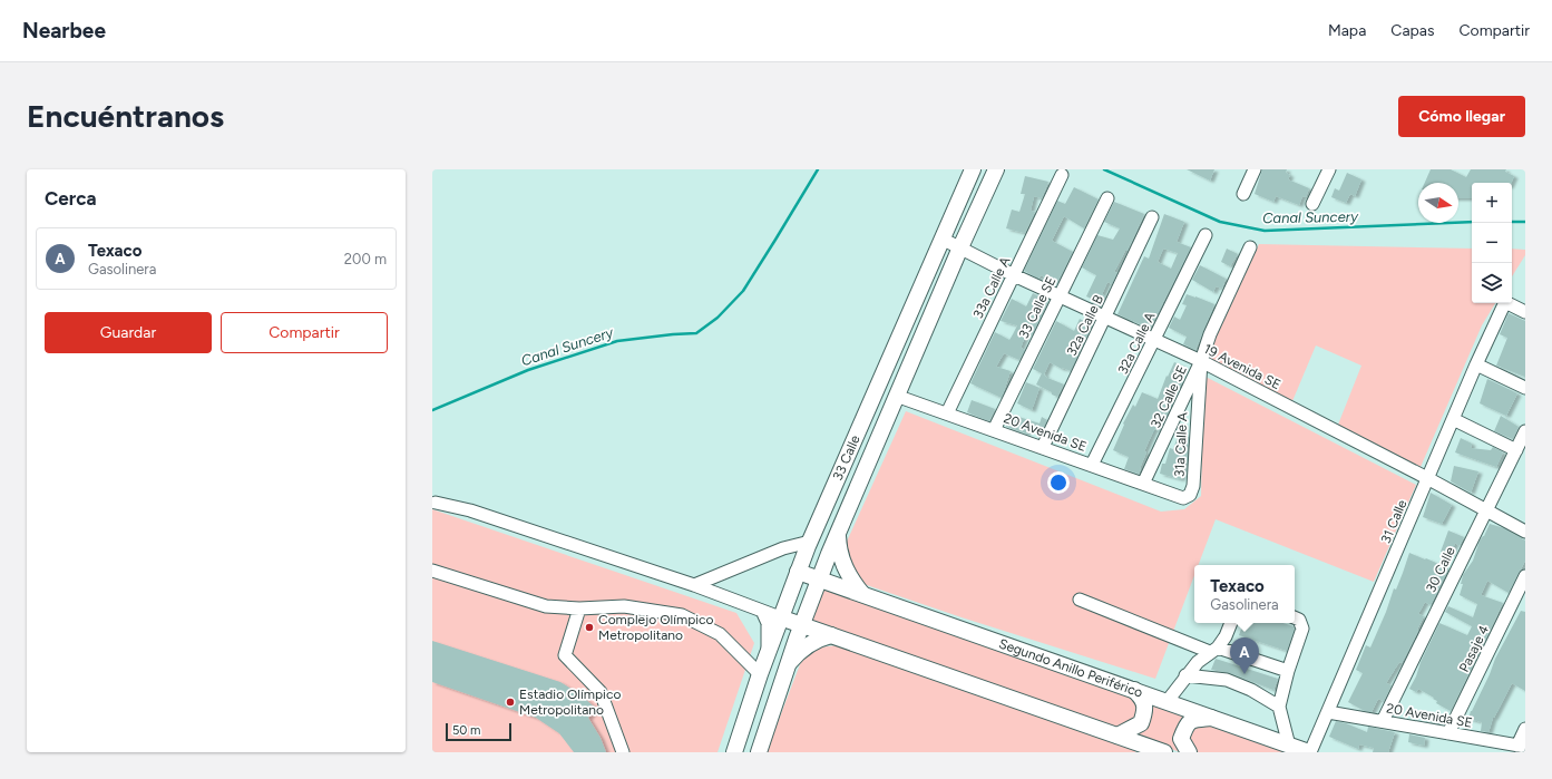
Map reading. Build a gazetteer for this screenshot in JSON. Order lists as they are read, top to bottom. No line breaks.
{"streets":{"main road":["33 Calle","Segundo Anillo Periférico"],"street":["33a Calle A","33 Calle SE","32a Calle B","32a Calle A","19 Avenida SE","32 Calle SE","20 Avenida SE","31a Calle A","31 Calle","30 Calle","Pasaje 4"]},"crossings":[["33a Calle A","19 Avenida SE"],["33a Calle A","20 Avenida SE"],["33 Calle SE","19 Avenida SE"],["33 Calle SE","20 Avenida SE"],["32a Calle B","19 Avenida SE"],["32a Calle B","20 Avenida SE"],["32a Calle A","19 Avenida SE"],["32a Calle A","20 Avenida SE"],["19 Avenida SE","32 Calle SE"],["19 Avenida SE","31a Calle A"],["19 Avenida SE","33 Calle"],["19 Avenida SE","31 Calle"],["19 Avenida SE","30 Calle"],["32 Calle SE","20 Avenida SE"],["32 Calle SE","31a Calle A"],["20 Avenida SE","31a Calle A"],["20 Avenida SE","33 Calle"],["20 Avenida SE","31 Calle"],["20 Avenida SE","30 Calle"],["20 Avenida SE","Pasaje 4"],["33 Calle","Segundo Anillo Periférico"],["31 Calle","Segundo Anillo Periférico"]],"water":["Canal Suncery"],"places":["Complejo Olímpico Metropolitano","Estadio Olímpico Metropolitano"],"scale_bar":"50 m","north":"right","page":{"header":"Nearbee","nav":["Mapa","Capas","Compartir"],"buttons":["Cómo llegar",["Guardar","Compartir"]],"title":"Encuéntranos","heading":"Cerca","map_buttons":["+","−"],"list":[{"mark":"A","name":"Texaco","note":"Gasolinera","value":"200 m"}],"popup":["Texaco","Gasolinera"],"pins":"A","scale":"50 m"}}
